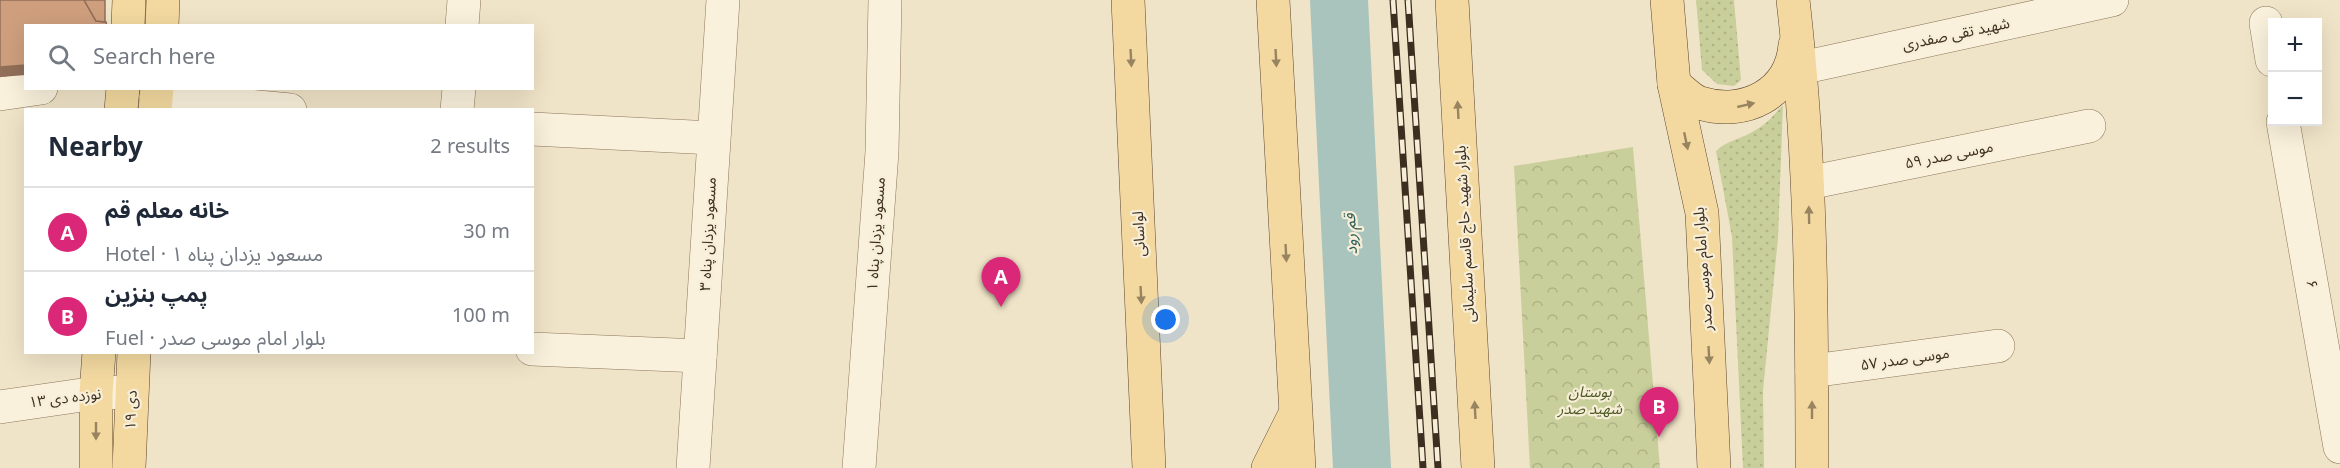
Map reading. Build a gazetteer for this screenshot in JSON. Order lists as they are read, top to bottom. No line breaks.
{"streets":{"main road":["لواسانی","بلوار شهید حاج قاسم سلیمانی","بلوار امام موسی صدر","۱۹ دی"],"street":["شهید تقی صفدری","موسی صدر ۵۹","۳ مسعود یزدان پناه","۱ مسعود یزدان پناه","۶","موسی صدر ۵۷","نوزده دی ۱۳"]},"crossings":[["نوزده دی ۱۳","۱۹ دی"]],"water":["قم رود"],"parks":["بوستان شهید صدر"],"page":{"map_buttons":["+","−"],"search":"Search here","heading":["Nearby","2 results"],"list":[{"mark":"A","name":"خانه معلم قم","note":"Hotel · ۱ مسعود یزدان پناه","value":"30 m"},{"mark":"B","name":"پمپ بنزین","note":"Fuel · بلوار امام موسی صدر","value":"100 m"}],"pins":["A","B"]}}
